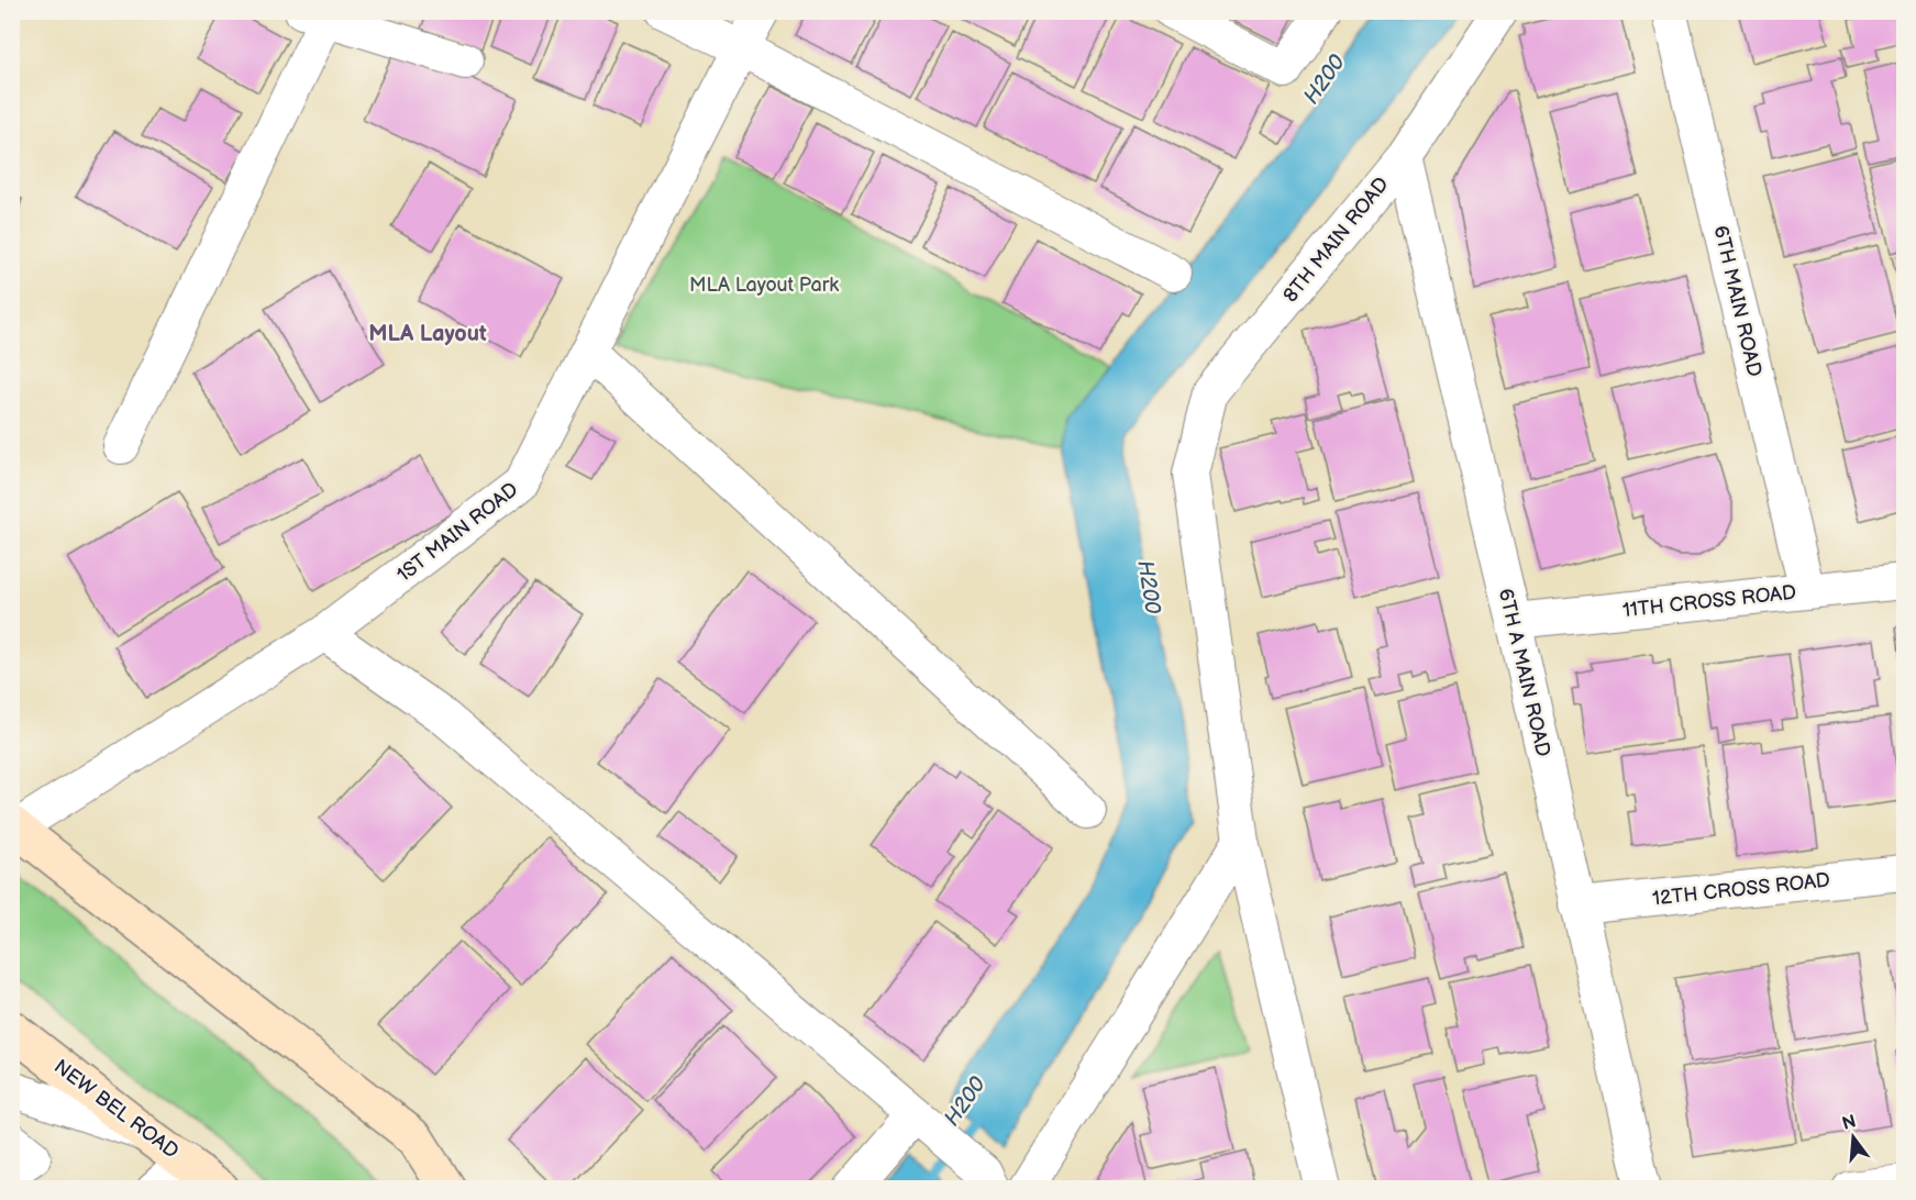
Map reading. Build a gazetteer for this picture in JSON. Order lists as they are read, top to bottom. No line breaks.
{"streets":{"street":["8TH MAIN ROAD","6TH MAIN ROAD","1ST MAIN ROAD","11TH CROSS ROAD","6TH A MAIN ROAD","12TH CROSS ROAD","NEW BEL ROAD"]},"crossings":[["8TH MAIN ROAD","6TH A MAIN ROAD"],["6TH MAIN ROAD","11TH CROSS ROAD"],["11TH CROSS ROAD","6TH A MAIN ROAD"],["6TH A MAIN ROAD","12TH CROSS ROAD"]],"districts":["MLA Layout"],"water":["H200"],"parks":["MLA Layout Park"],"north":"top"}
